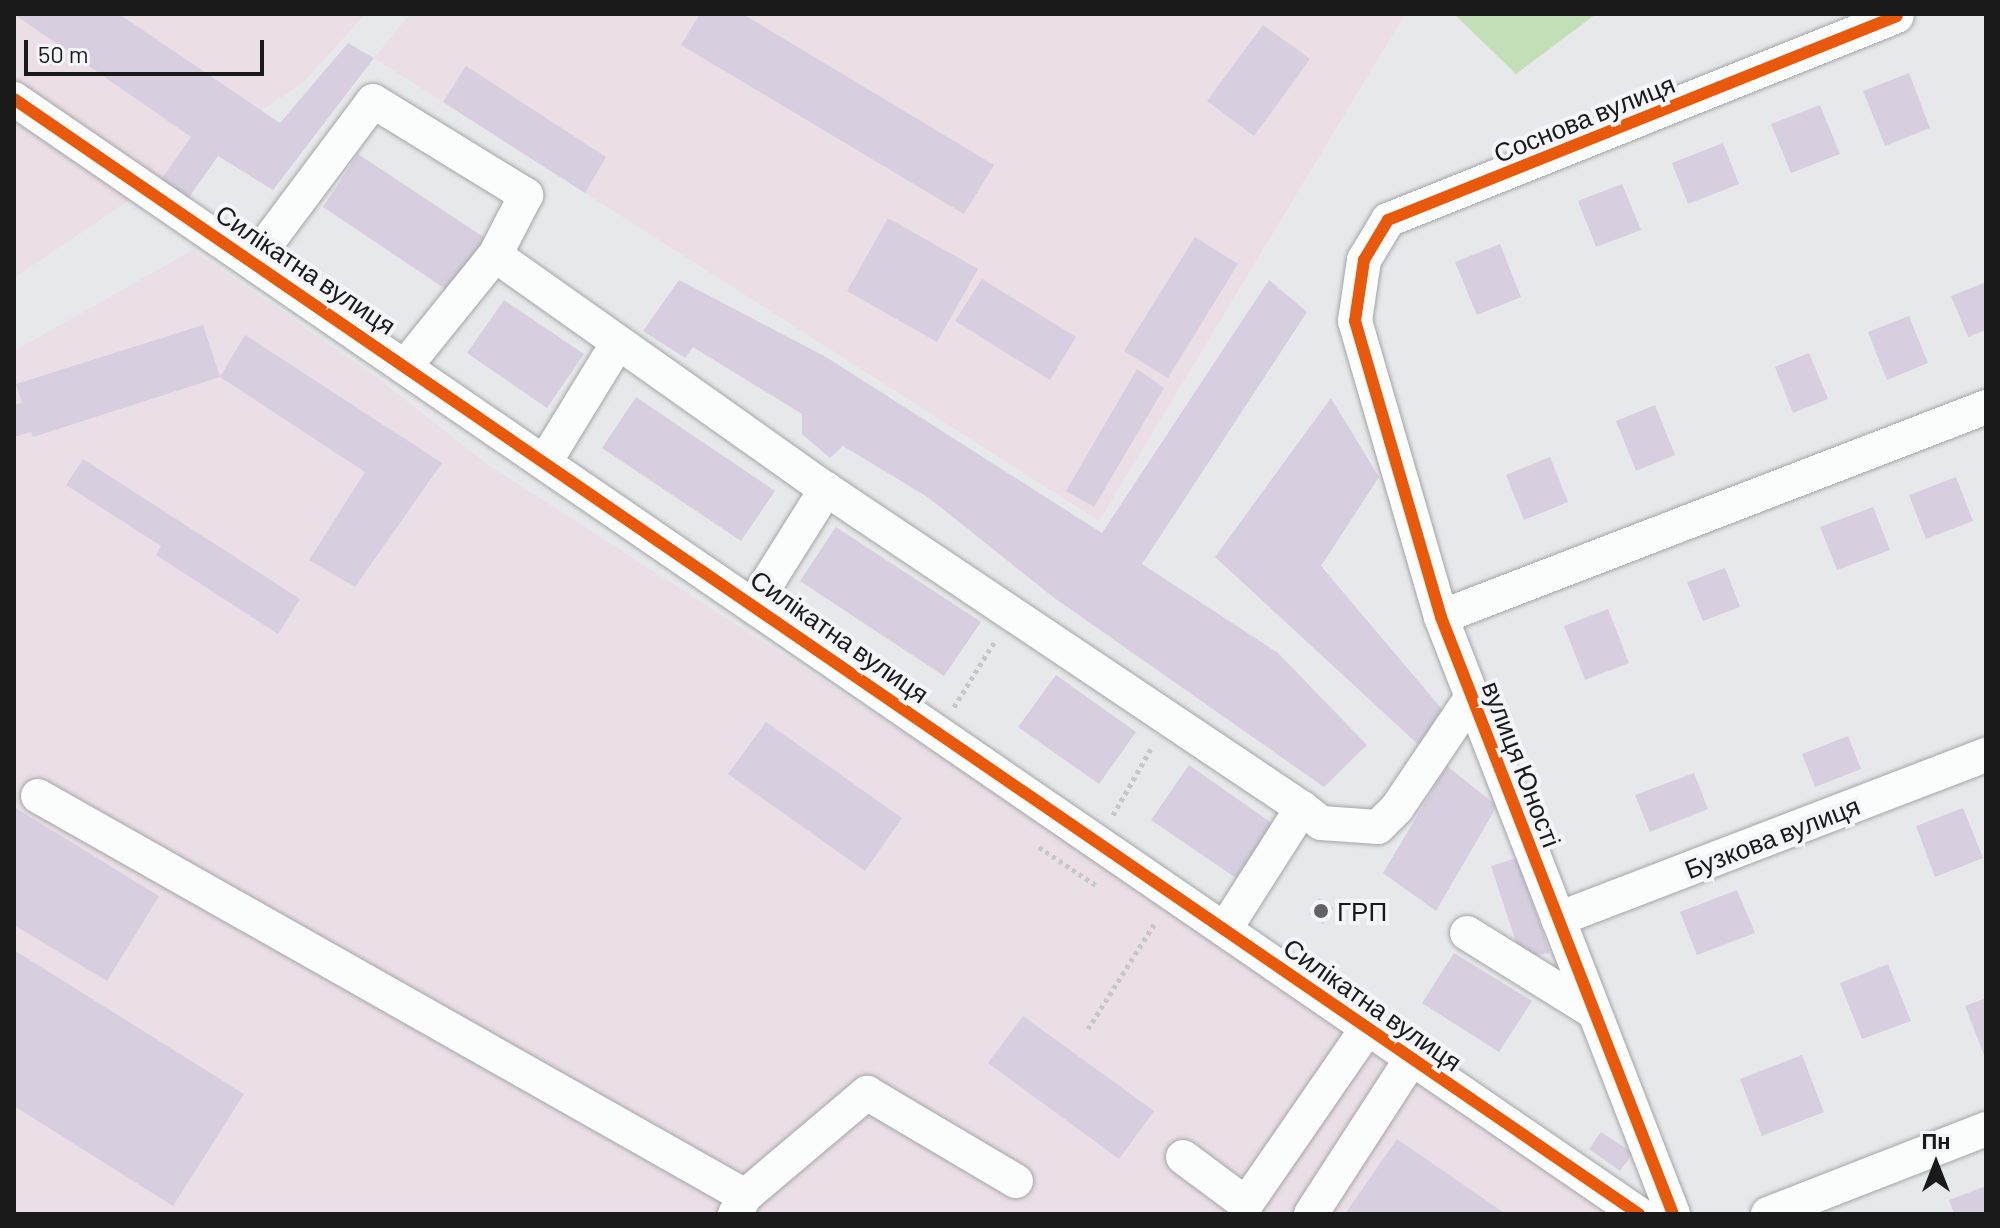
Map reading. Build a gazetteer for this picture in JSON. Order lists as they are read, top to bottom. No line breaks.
{"streets":{"street":["Соснова вулиця","Силікатна вулиця","вулиця Юності","Бузкова вулиця"]},"crossings":[["Соснова вулиця","вулиця Юності"],["вулиця Юності","Бузкова вулиця"]],"places":["ГРП"],"scale_bar":"50 m","north":"top"}
